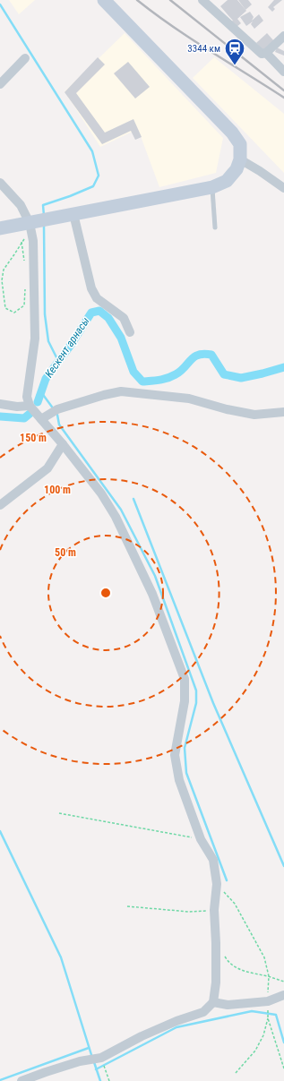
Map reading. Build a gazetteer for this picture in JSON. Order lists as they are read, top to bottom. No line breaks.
{"water":["Кескент арнасы"],"places":{"station":["3344 км"]},"rings":["150 m","100 m","50 m"]}
